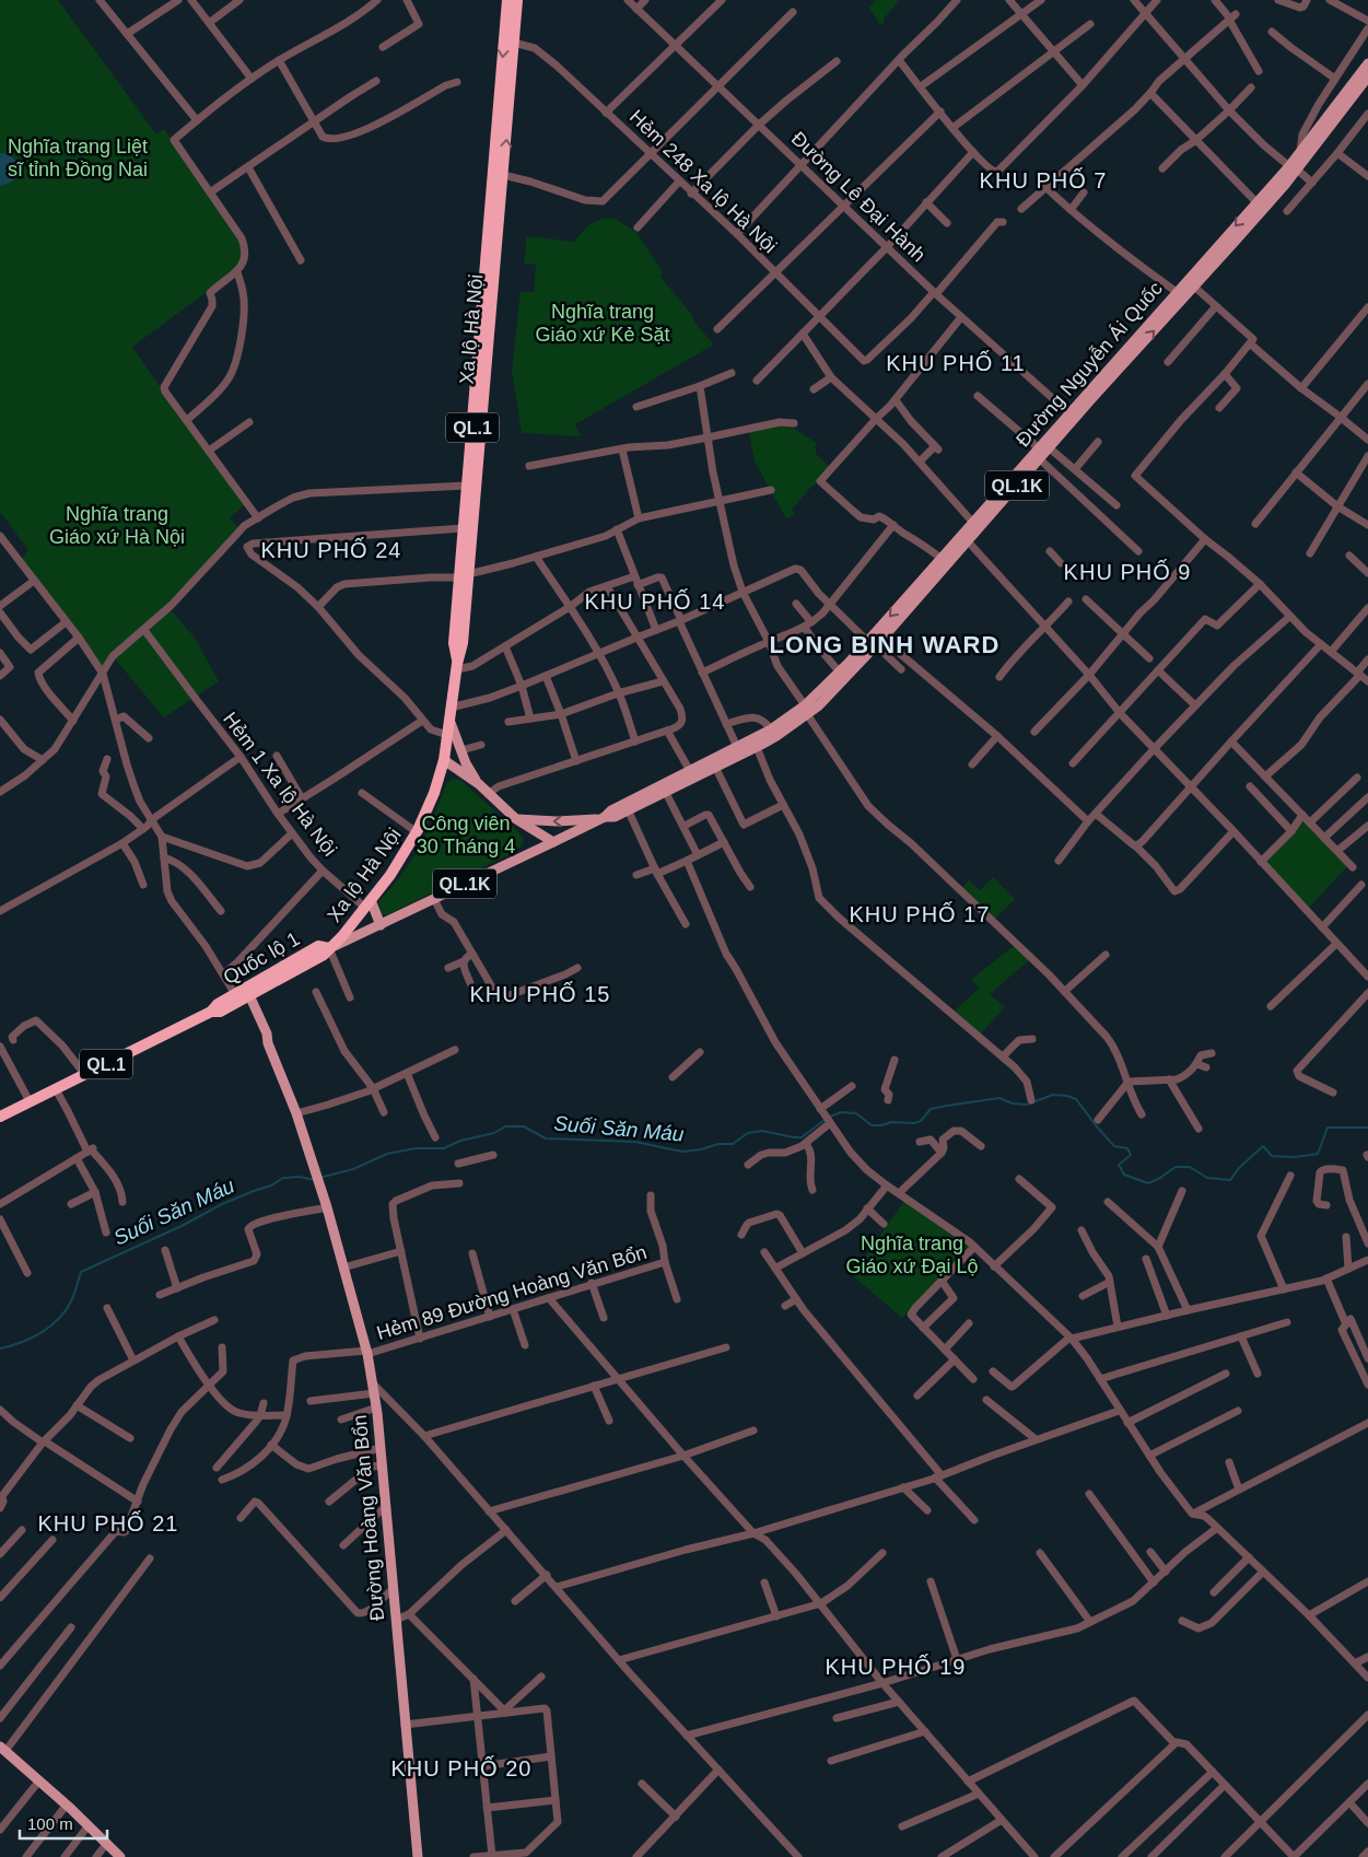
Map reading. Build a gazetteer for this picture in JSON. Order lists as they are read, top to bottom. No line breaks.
{"streets":{"highway":["Xa lộ Hà Nội","QL.1","Quốc lộ 1"],"main road":["Đường Nguyễn Ái Quốc","QL.1K","Đường Hoàng Văn Bổn"],"street":["Hẻm 248 Xa lộ Hà Nội","Đường Lê Đại Hành","Hẻm 1 Xa lộ Hà Nội","Hẻm 89 Đường Hoàng Văn Bổn"]},"crossings":[["Hẻm 248 Xa lộ Hà Nội","Đường Lê Đại Hành"],["Hẻm 248 Xa lộ Hà Nội","Xa lộ Hà Nội"],["Đường Lê Đại Hành","Đường Nguyễn Ái Quốc"],["Xa lộ Hà Nội","QL.1K"],["Xa lộ Hà Nội","Hẻm 1 Xa lộ Hà Nội"],["Xa lộ Hà Nội","Quốc lộ 1"],["Đường Nguyễn Ái Quốc","QL.1K"],["QL.1K","Quốc lộ 1"],["Quốc lộ 1","Đường Hoàng Văn Bổn"],["Hẻm 89 Đường Hoàng Văn Bổn","Đường Hoàng Văn Bổn"]],"districts":["KHU PHỐ 7","KHU PHỐ 11","KHU PHỐ 24","KHU PHỐ 9","KHU PHỐ 14","LONG BINH WARD","KHU PHỐ 17","KHU PHỐ 15","KHU PHỐ 21","KHU PHỐ 19","KHU PHỐ 20"],"water":["Suối Săn Máu"],"parks":["Nghĩa trang Liệt sĩ tỉnh Đồng Nai","Nghĩa trang Giáo xứ Kẻ Sặt","Nghĩa trang Giáo xứ Hà Nội","Công viên 30 Tháng 4","Nghĩa trang Giáo xứ Đại Lộ"],"scale_bar":"100 m"}
